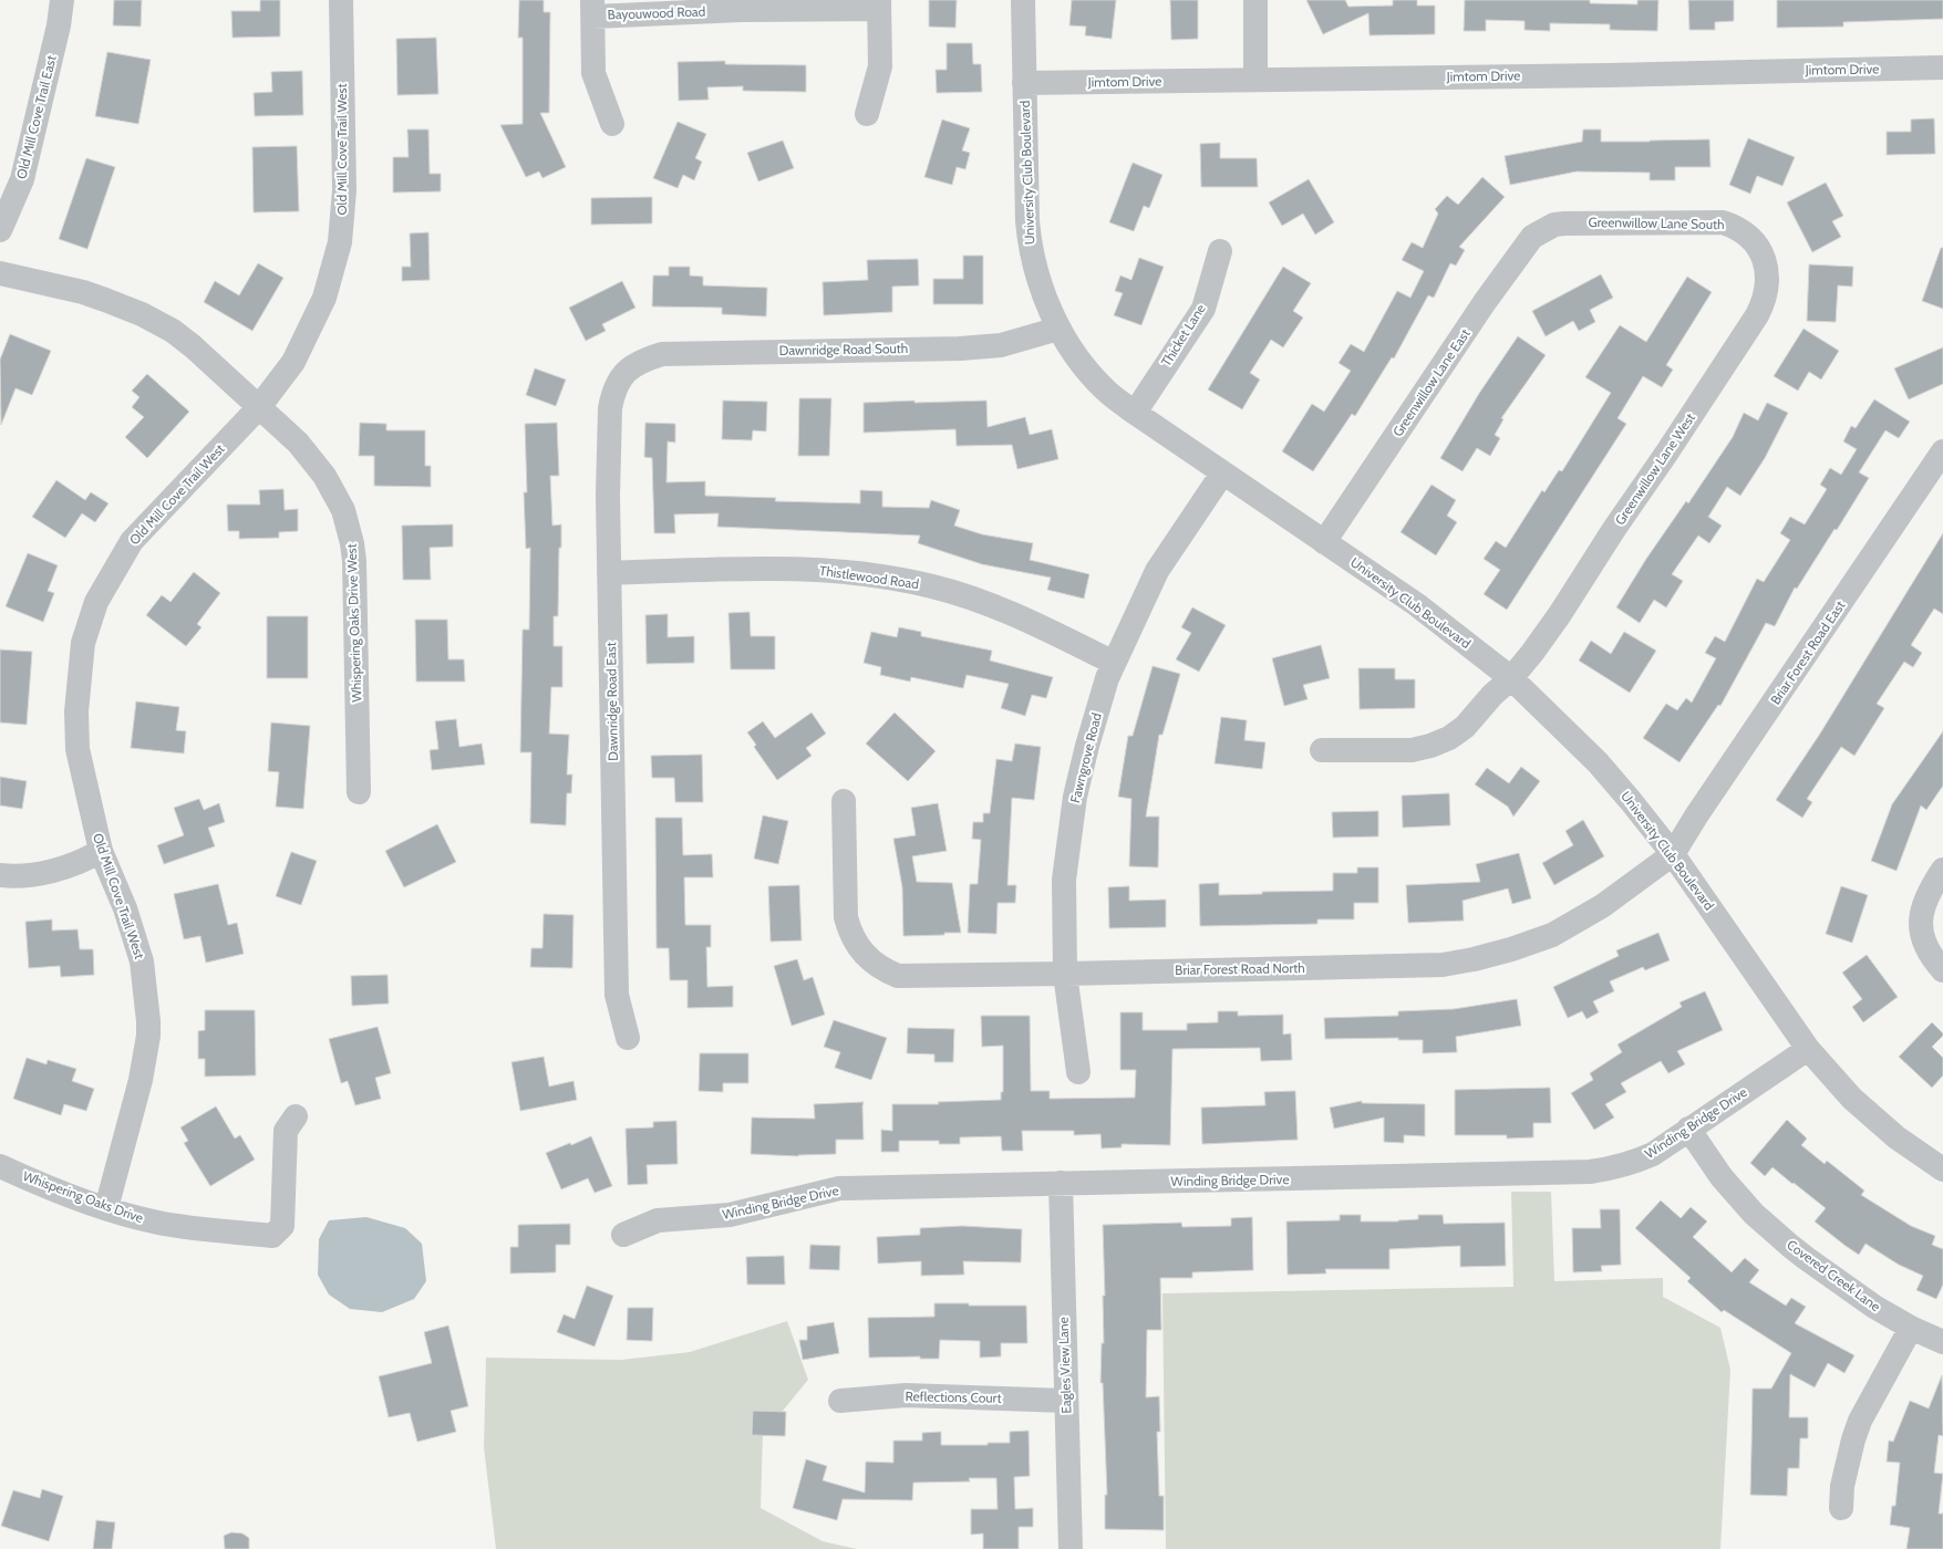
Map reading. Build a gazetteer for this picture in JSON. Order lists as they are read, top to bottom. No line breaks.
{"streets":{"street":["Bayouwood Road","Jimtom Drive","Old Mill Cove Trail East","Old Mill Cove Trail West","University Club Boulevard","Greenwillow Lane South","Thicket Lane","Dawnridge Road South","Greenwillow Lane East","Greenwillow Lane West","Thistlewood Road","Whispering Oaks Drive West","Briar Forest Road East","Dawnridge Road East","Fawngrove Road","Briar Forest Road North","Winding Bridge Drive","Whispering Oaks Drive","Covered Creek Lane","Eagles View Lane","Reflections Court"]},"crossings":[["Jimtom Drive","University Club Boulevard"],["Old Mill Cove Trail West","Whispering Oaks Drive West"],["Old Mill Cove Trail West","Whispering Oaks Drive"],["University Club Boulevard","Thicket Lane"],["University Club Boulevard","Dawnridge Road South"],["University Club Boulevard","Greenwillow Lane East"],["University Club Boulevard","Greenwillow Lane West"],["University Club Boulevard","Briar Forest Road East"],["University Club Boulevard","Fawngrove Road"],["University Club Boulevard","Briar Forest Road North"],["University Club Boulevard","Winding Bridge Drive"],["Greenwillow Lane South","Greenwillow Lane East"],["Greenwillow Lane South","Greenwillow Lane West"],["Dawnridge Road South","Dawnridge Road East"],["Thistlewood Road","Dawnridge Road East"],["Thistlewood Road","Fawngrove Road"],["Briar Forest Road East","Briar Forest Road North"],["Fawngrove Road","Briar Forest Road North"],["Winding Bridge Drive","Covered Creek Lane"],["Winding Bridge Drive","Eagles View Lane"],["Eagles View Lane","Reflections Court"]]}
